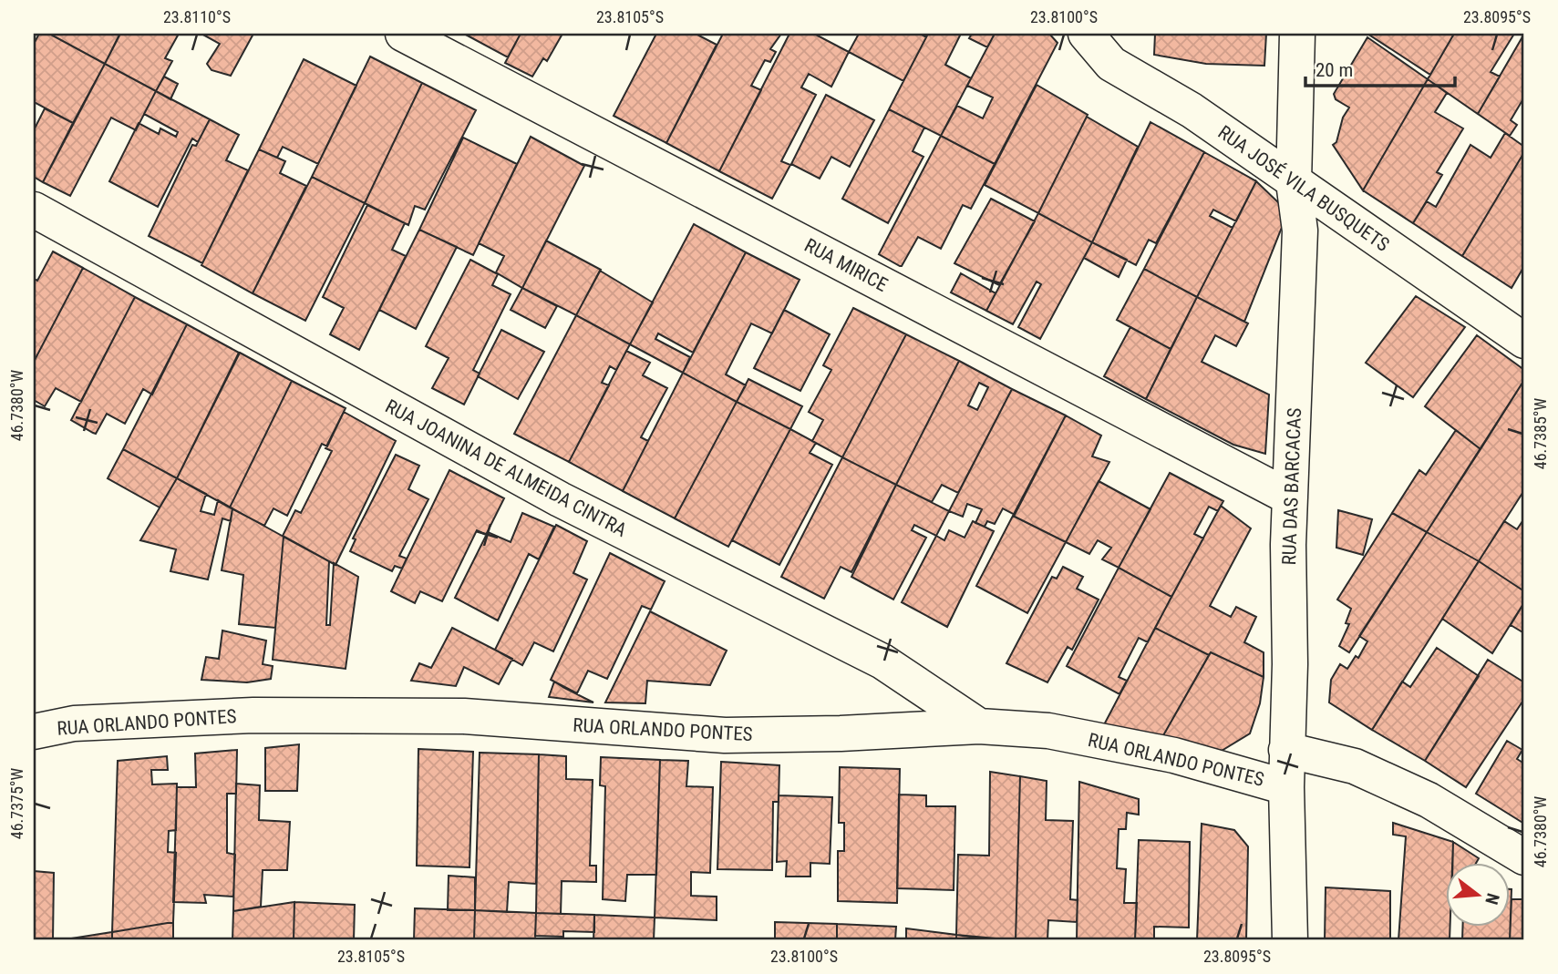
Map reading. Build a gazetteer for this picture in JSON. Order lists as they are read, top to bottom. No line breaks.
{"streets":{"street":["RUA JOSÉ VILA BUSQUETS","RUA MIRICE","RUA JOANINA DE ALMEIDA CINTRA","RUA DAS BARCACAS","RUA ORLANDO PONTES"]},"crossings":[["RUA JOSÉ VILA BUSQUETS","RUA DAS BARCACAS"],["RUA MIRICE","RUA DAS BARCACAS"],["RUA JOANINA DE ALMEIDA CINTRA","RUA ORLANDO PONTES"],["RUA DAS BARCACAS","RUA ORLANDO PONTES"]],"scale_bar":"20 m","north":"right","coordinates":["23.8110°S","23.8105°S","23.8100°S","23.8095°S","46.7380°W","46.7385°W","46.7375°W"]}
